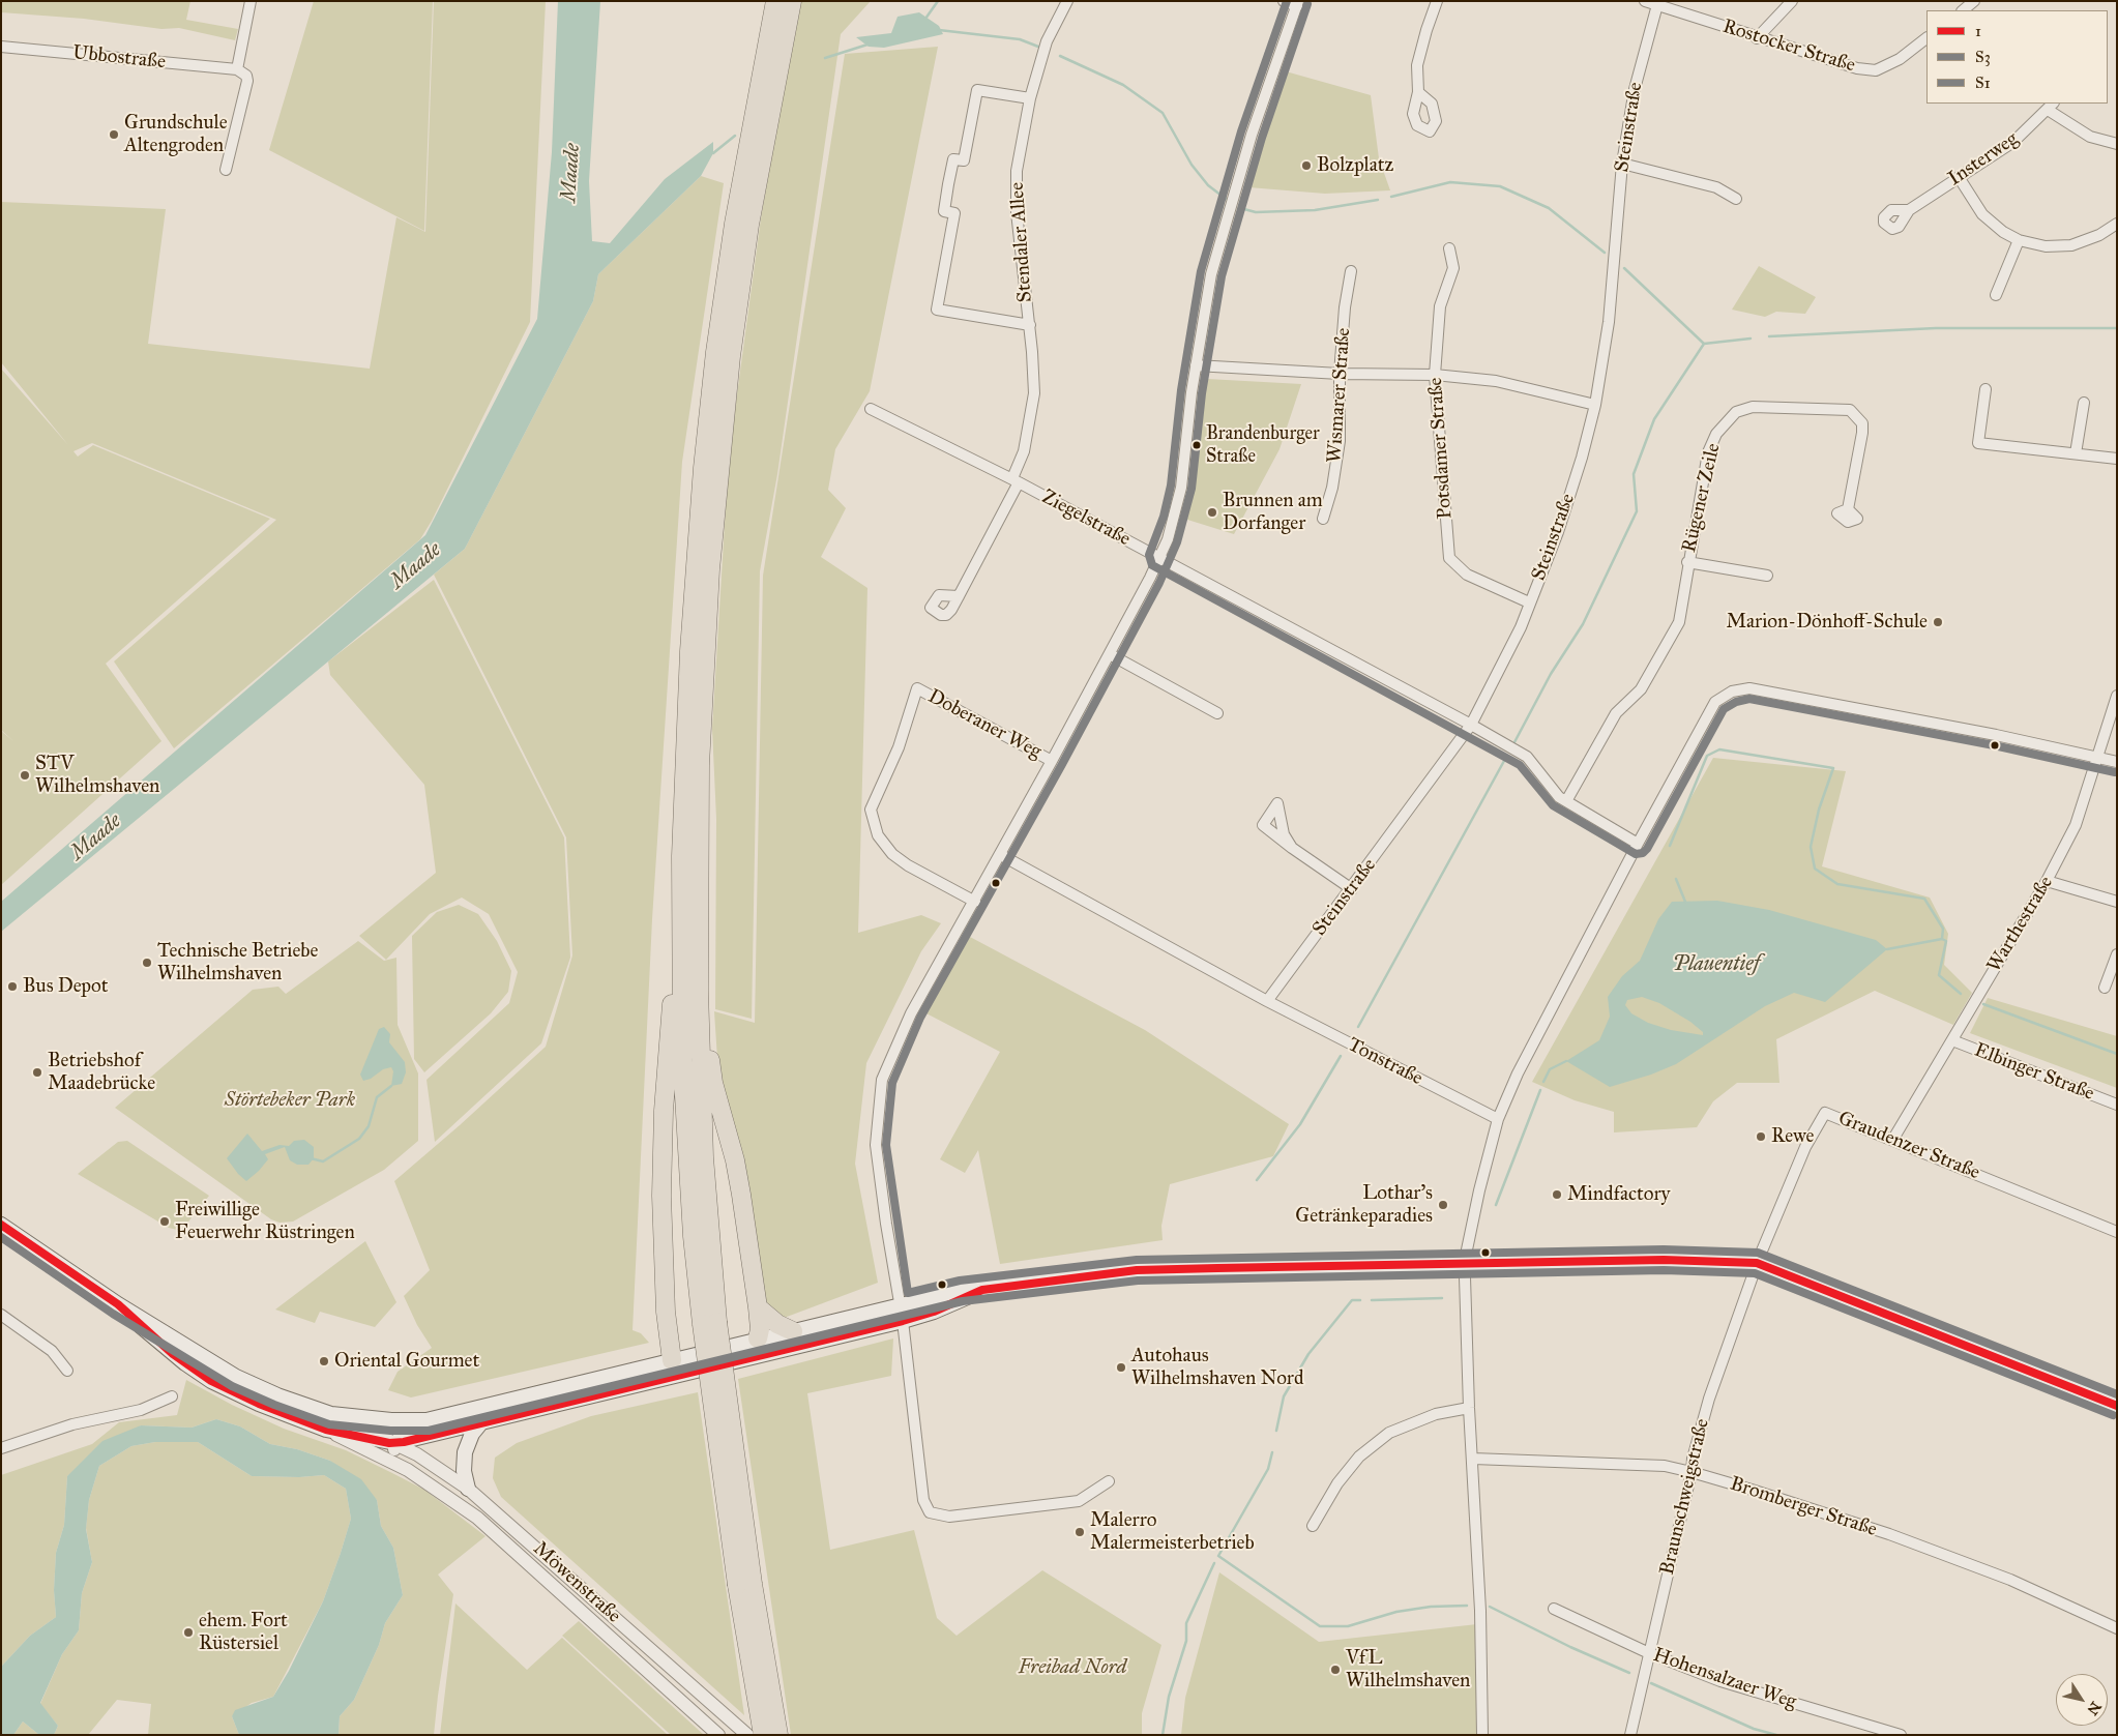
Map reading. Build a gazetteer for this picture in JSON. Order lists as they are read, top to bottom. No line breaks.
{"streets":{"street":["Rostocker Straße","Ubbostraße","Steinstraße","Insterweg","Stendaler Allee","Wismarer Straße","Potsdamer Straße","Rügener Zeile","Ziegelstraße","Doberaner Weg","Warthestraße","Tonstraße","Elbinger Straße","Graudenzer Straße","Braunschweigstraße","Bromberger Straße","Möwenstraße","Hohensalzaer Weg"]},"crossings":[["Rostocker Straße","Steinstraße"],["Steinstraße","Potsdamer Straße"],["Steinstraße","Ziegelstraße"],["Steinstraße","Tonstraße"],["Stendaler Allee","Ziegelstraße"],["Rügener Zeile","Ziegelstraße"],["Warthestraße","Elbinger Straße"],["Warthestraße","Graudenzer Straße"],["Graudenzer Straße","Braunschweigstraße"],["Braunschweigstraße","Bromberger Straße"],["Braunschweigstraße","Hohensalzaer Weg"]],"water":["Maade","Plauentief"],"parks":["Störtebeker Park","Freibad Nord"],"places":["Grundschule Altengroden","Bolzplatz","Brandenburger Straße","Brunnen am Dorfanger","Marion-Dönhoff-Schule","STV Wilhelmshaven","Technische Betriebe Wilhelmshaven","Bus Depot","Betriebshof Maadebrücke","Rewe","Mindfactory","Lothar's Getränkeparadies","Freiwillige Feuerwehr Rüstringen","Oriental Gourmet","Autohaus Wilhelmshaven Nord","Malerro Malermeisterbetrieb","ehem. Fort Rüstersiel","VfL Wilhelmshaven"],"lines":["transit line S3","transit line S1","transit line 1"],"legend":["1","S3","S1"],"north":"bottom right"}
